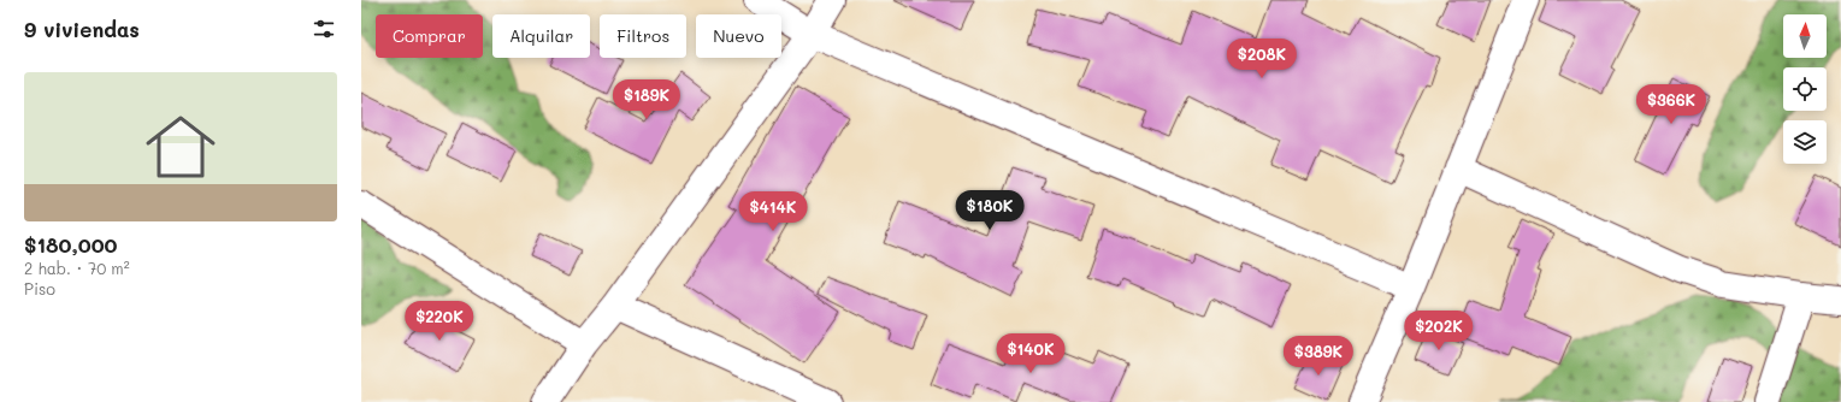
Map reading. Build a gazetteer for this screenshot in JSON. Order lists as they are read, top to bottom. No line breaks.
{"north":"top","page":{"heading":"9 viviendas","chip":["Comprar","Alquilar","Filtros","Nuevo"],"price":["$208K","$189K","$366K","$180K","$414K","$220K","$202K","$140K","$389K"],"list":[{"name":"$180,000","note":"2 hab. · 70 m² · Piso"}]}}
